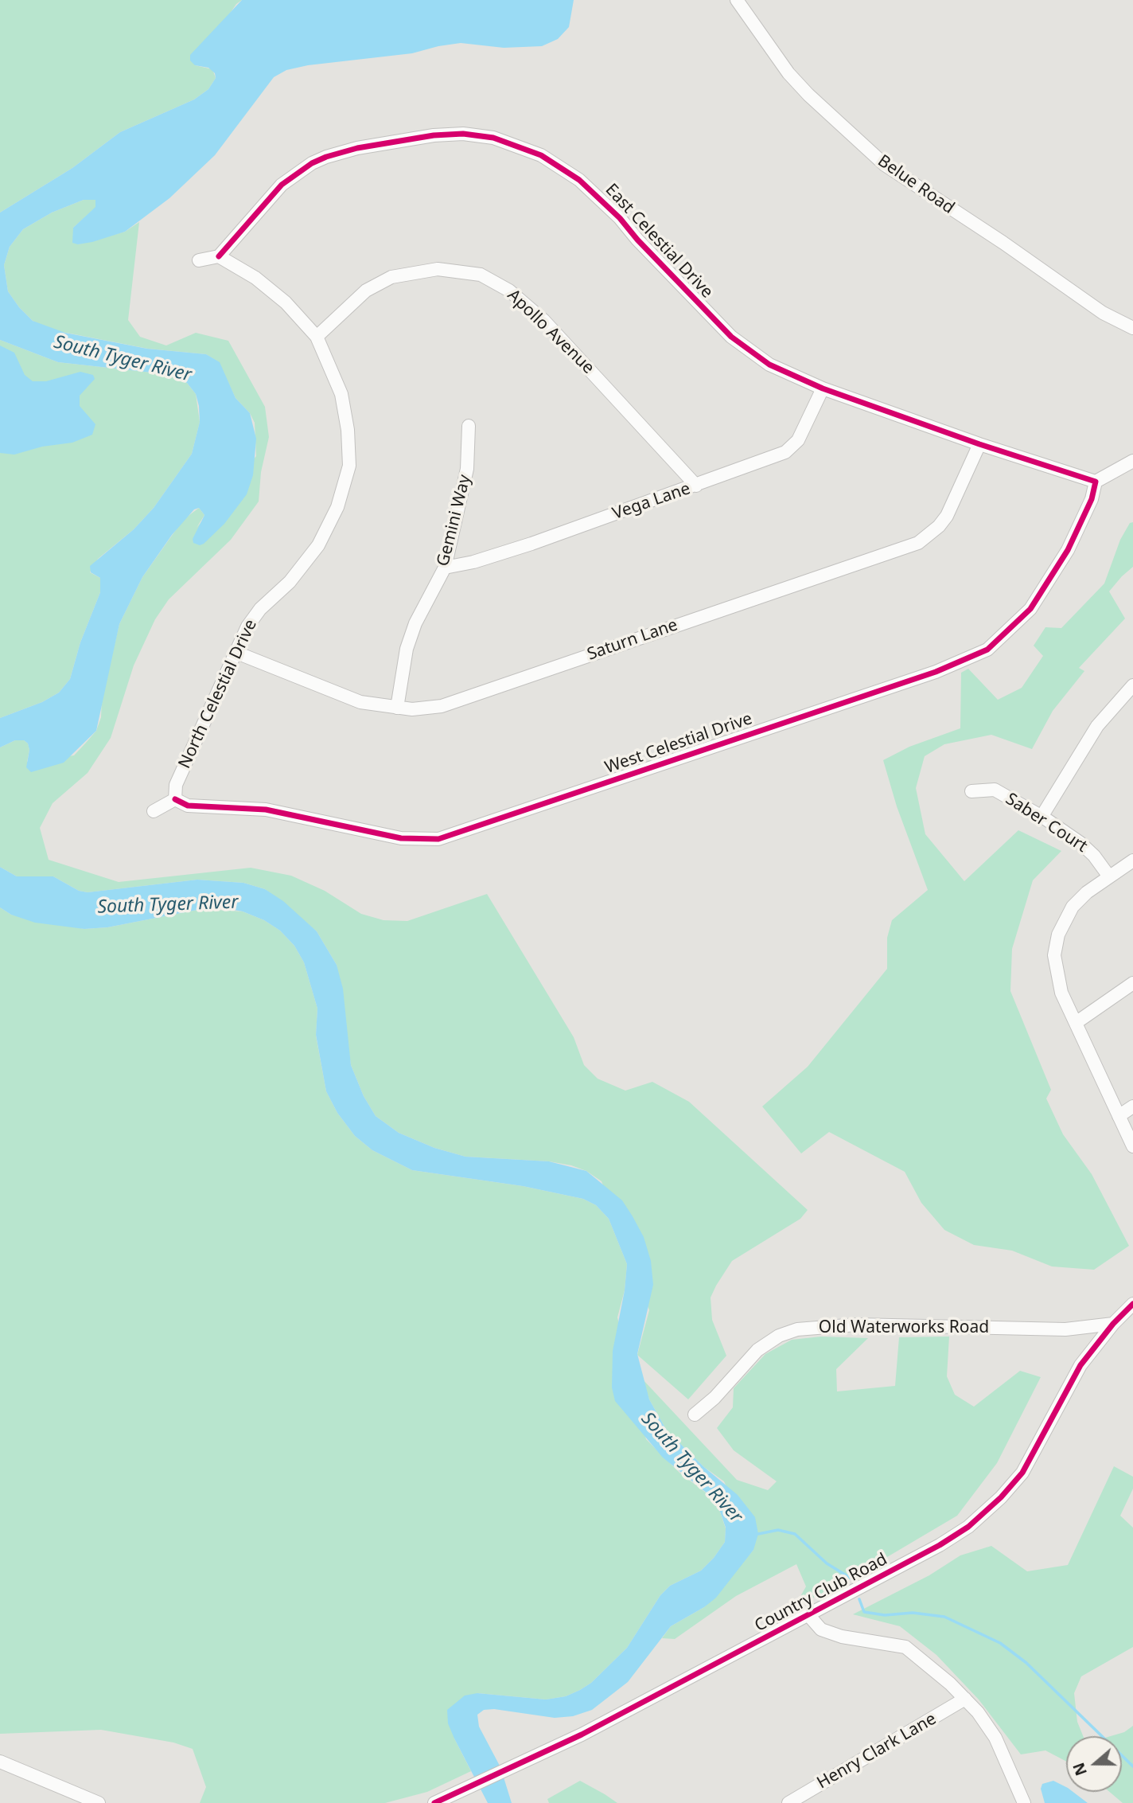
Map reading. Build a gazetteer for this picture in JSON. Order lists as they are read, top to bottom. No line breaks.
{"streets":{"street":["Belue Road","East Celestial Drive","Apollo Avenue","Vega Lane","Gemini Way","Saturn Lane","North Celestial Drive","West Celestial Drive","Saber Court","Old Waterworks Road","Country Club Road","Henry Clark Lane"]},"crossings":[["East Celestial Drive","Vega Lane"],["East Celestial Drive","Saturn Lane"],["East Celestial Drive","North Celestial Drive"],["East Celestial Drive","West Celestial Drive"],["Apollo Avenue","Vega Lane"],["Apollo Avenue","North Celestial Drive"],["Vega Lane","Gemini Way"],["Gemini Way","Saturn Lane"],["Saturn Lane","North Celestial Drive"],["North Celestial Drive","West Celestial Drive"],["Old Waterworks Road","Country Club Road"]],"water":["South Tyger River"],"north":"left"}
